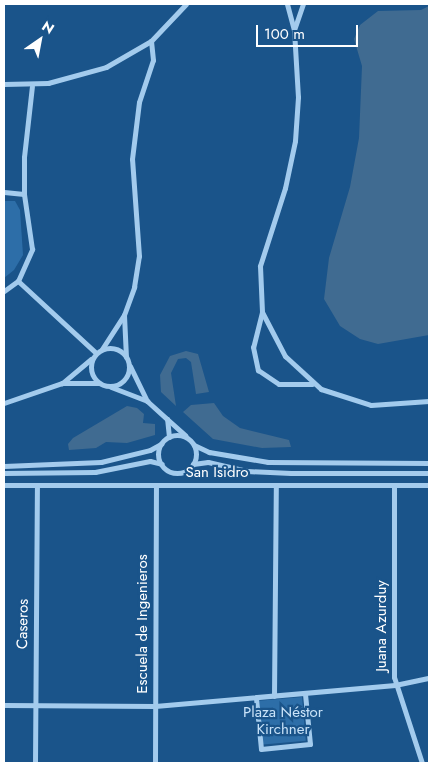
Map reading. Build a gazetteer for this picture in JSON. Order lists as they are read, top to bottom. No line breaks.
{"streets":{"street":["San Isidro","Caseros","Escuela de Ingenieros","Juana Azurduy"]},"crossings":[["San Isidro","Caseros"],["San Isidro","Escuela de Ingenieros"],["San Isidro","Juana Azurduy"]],"parks":["Plaza Néstor Kirchner"],"scale_bar":"100 m","north":"top right"}
